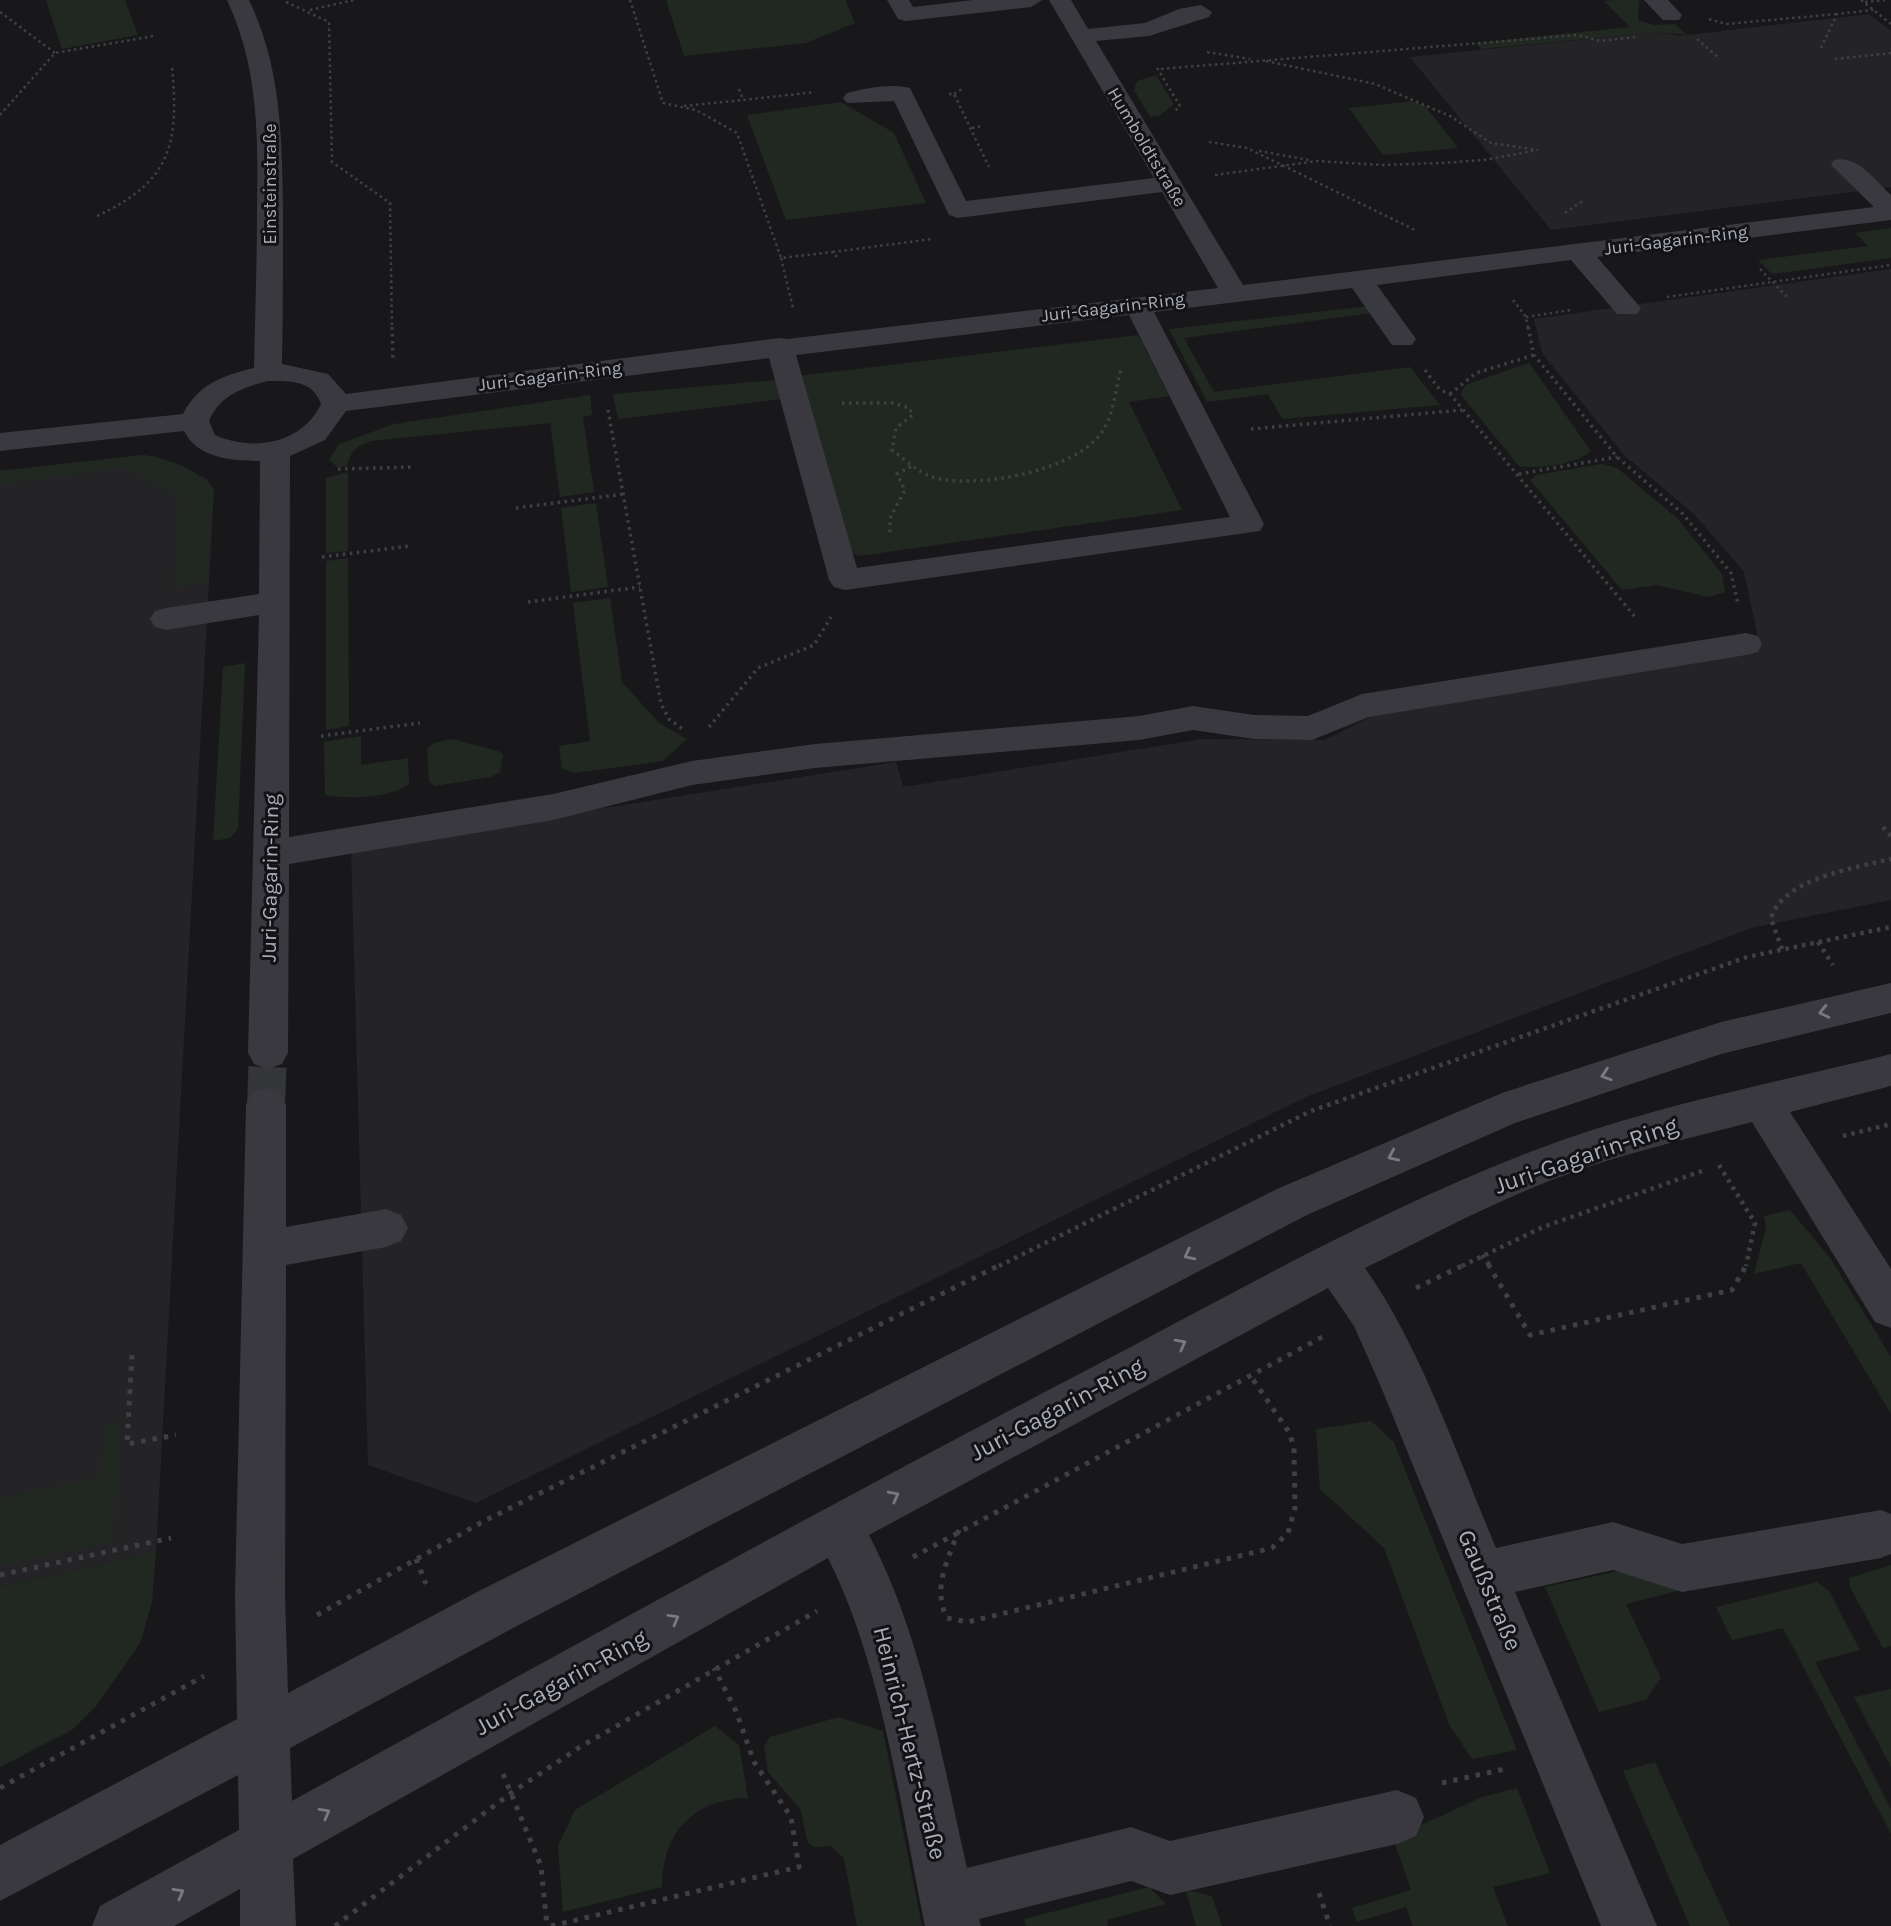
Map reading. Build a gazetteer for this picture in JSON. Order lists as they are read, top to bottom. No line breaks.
{"streets":{"street":["Humboldtstraße","Einsteinstraße","Juri-Gagarin-Ring","Gaußstraße","Heinrich-Hertz-Straße"]},"crossings":[["Humboldtstraße","Juri-Gagarin-Ring"],["Juri-Gagarin-Ring","Gaußstraße"],["Juri-Gagarin-Ring","Heinrich-Hertz-Straße"]]}
